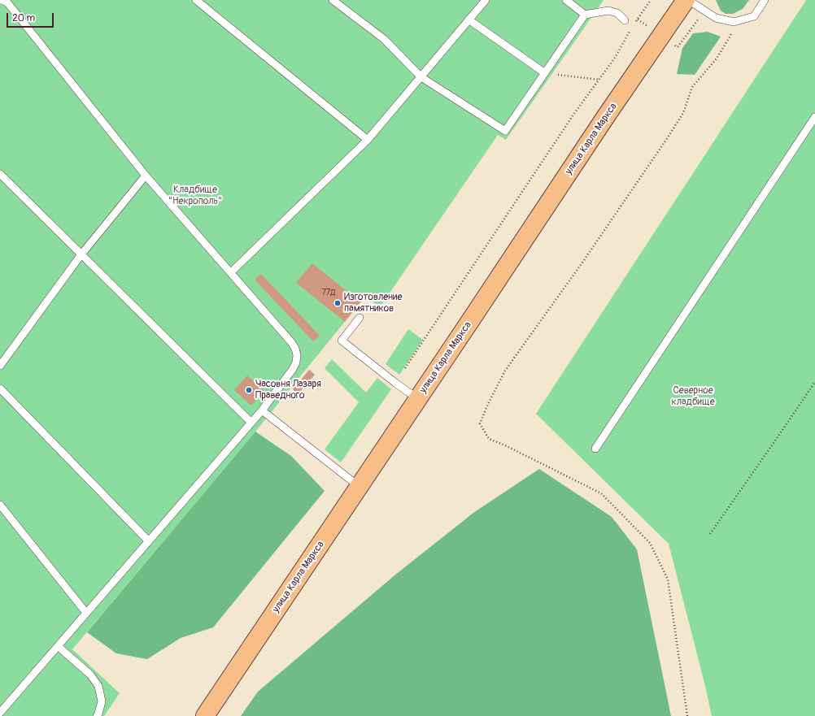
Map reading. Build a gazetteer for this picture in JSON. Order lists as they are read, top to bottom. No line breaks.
{"streets":{"main road":["улица Карла Маркса"]},"parks":["Кладбище \"Некрополь\"","Северное кладбище"],"places":["Изготовление памятников","Часовня Лазаря Праведного"],"house_numbers":["77Д"],"scale_bar":"20 m"}
